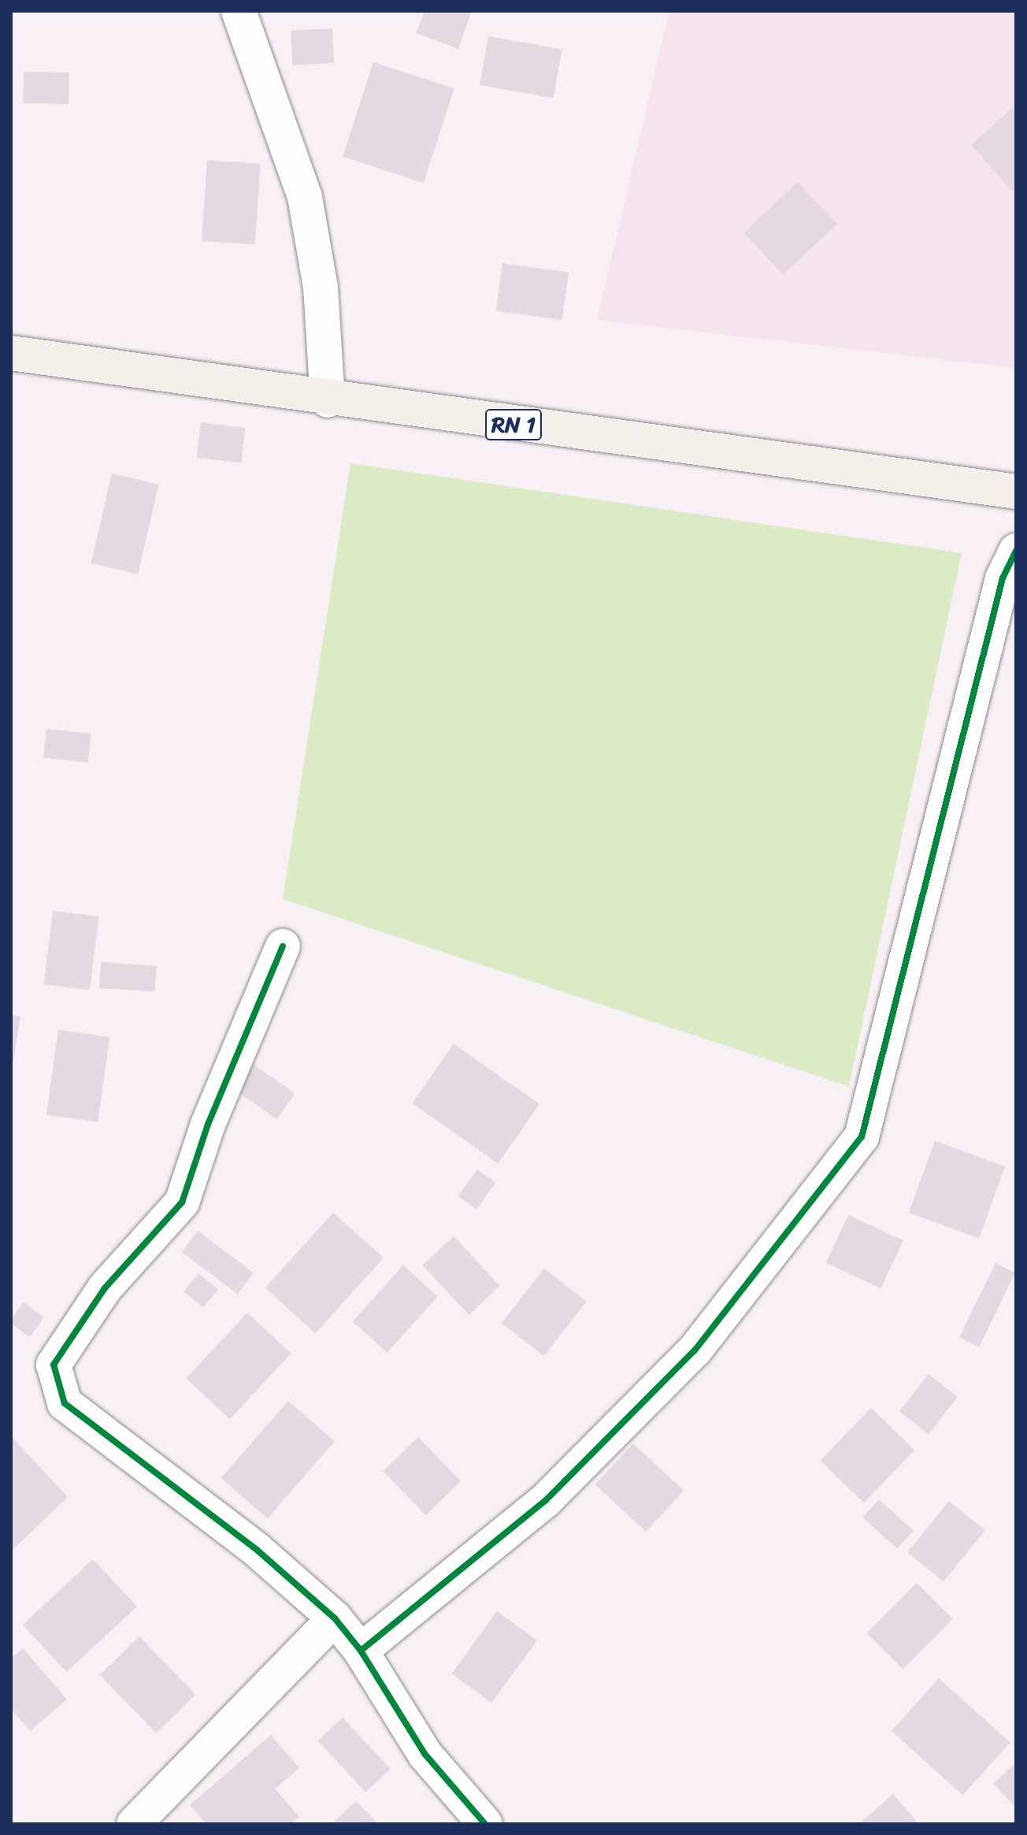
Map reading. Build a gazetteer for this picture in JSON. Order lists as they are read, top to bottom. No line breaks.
{"streets":{"main road":["RN 1"]}}
